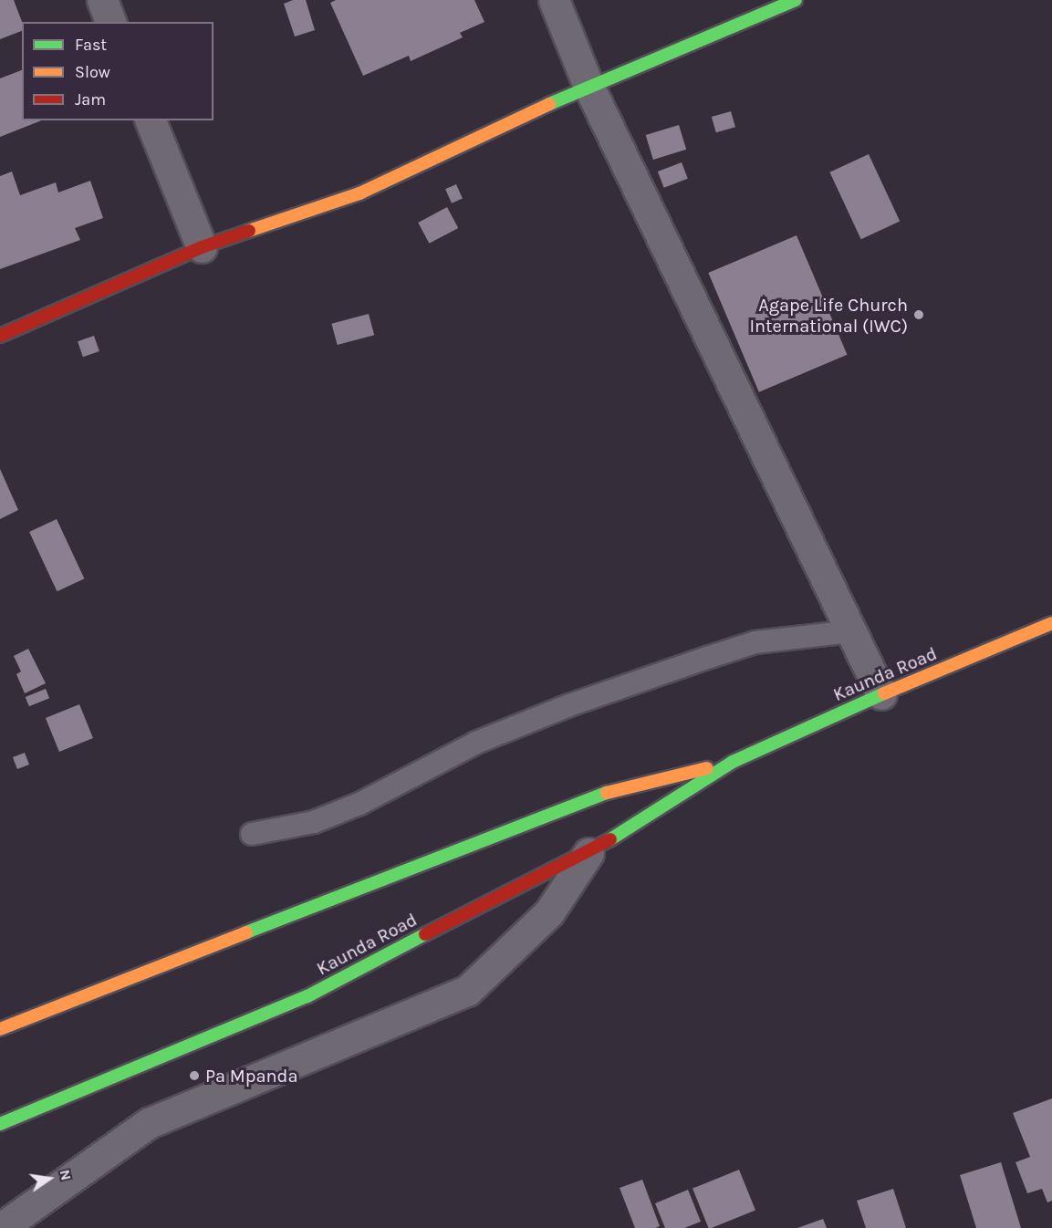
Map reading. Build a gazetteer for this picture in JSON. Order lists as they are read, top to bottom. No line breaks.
{"streets":{"main road":["Kaunda Road"]},"places":["Agape Life Church International (IWC)","Pa Mpanda"],"legend":["Fast","Slow","Jam"],"north":"right"}
